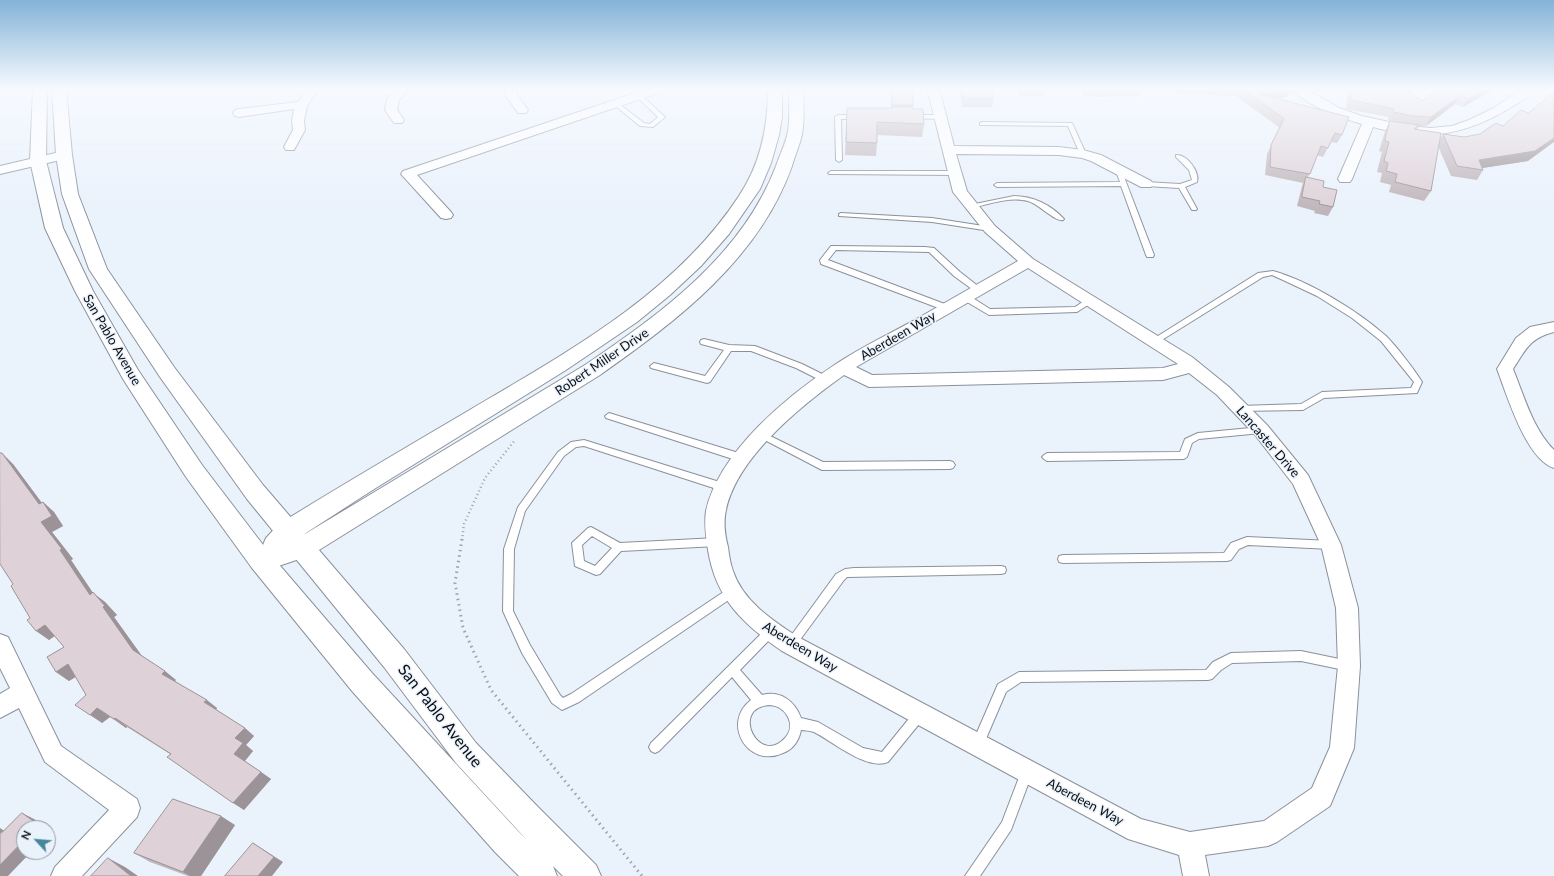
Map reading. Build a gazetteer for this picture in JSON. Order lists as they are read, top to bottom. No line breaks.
{"streets":{"main road":["San Pablo Avenue","Robert Miller Drive"],"street":["Aberdeen Way","Lancaster Drive"]},"crossings":[["Aberdeen Way","Lancaster Drive"],["San Pablo Avenue","Robert Miller Drive"]],"north":"top left"}
